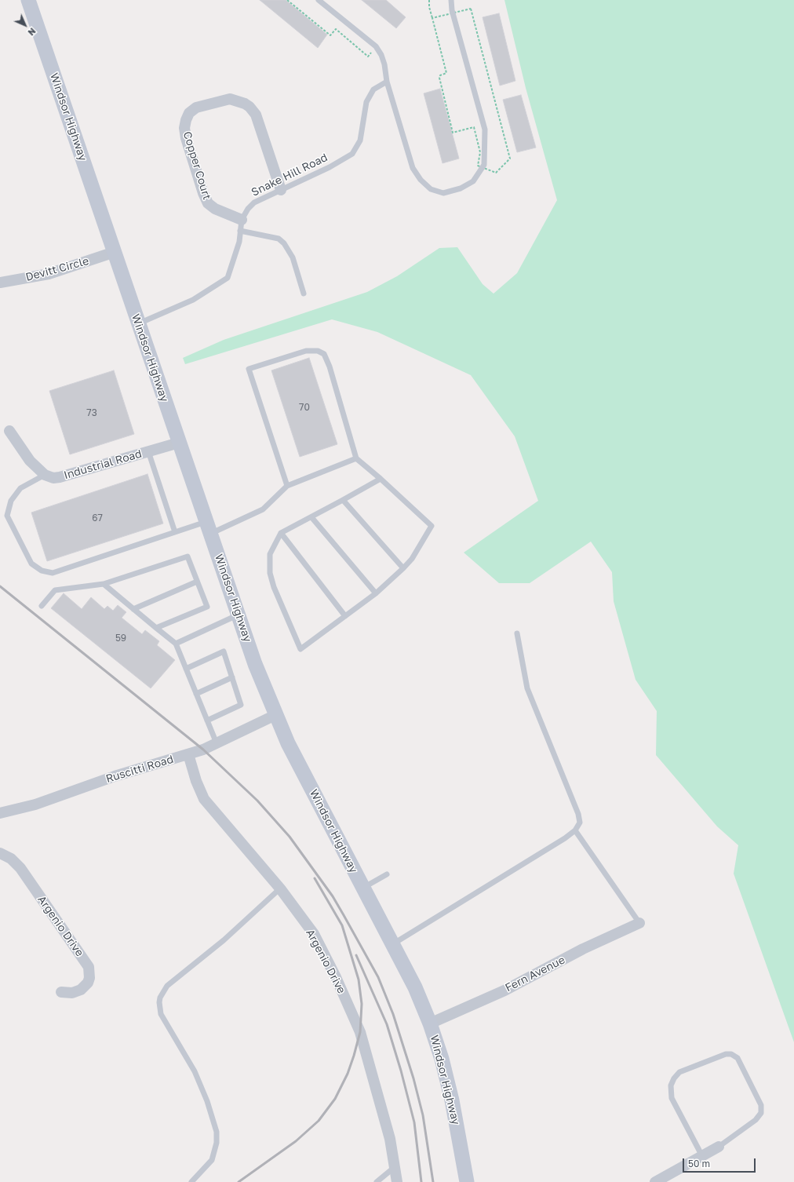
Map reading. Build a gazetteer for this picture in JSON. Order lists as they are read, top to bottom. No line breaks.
{"streets":{"main road":["Windsor Highway"],"street":["Copper Court","Devitt Circle","Industrial Road","Ruscitti Road","Argenio Drive","Fern Avenue"],"lane":["Snake Hill Road"]},"crossings":[["Windsor Highway","Snake Hill Road"],["Windsor Highway","Devitt Circle"],["Windsor Highway","Industrial Road"],["Windsor Highway","Ruscitti Road"],["Windsor Highway","Fern Avenue"],["Copper Court","Snake Hill Road"],["Ruscitti Road","Argenio Drive"]],"house_numbers":["70","73","67","59"],"scale_bar":"50 m","north":"bottom right"}
